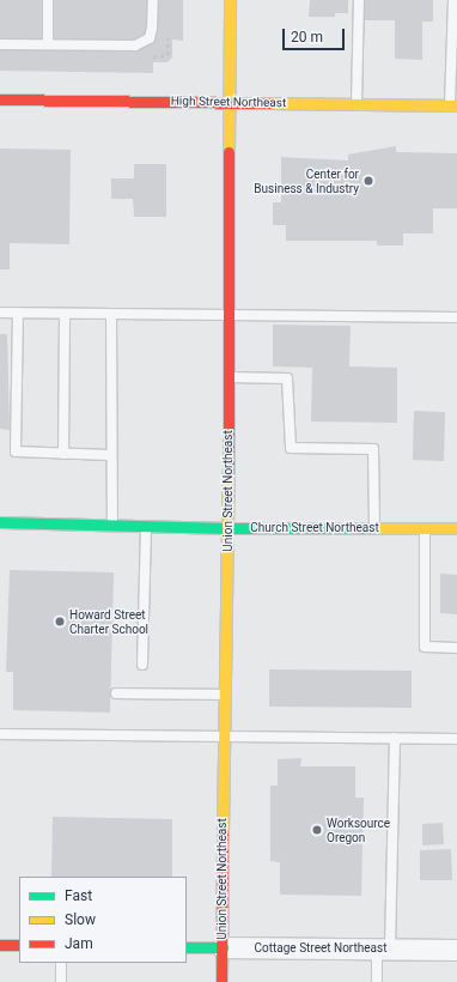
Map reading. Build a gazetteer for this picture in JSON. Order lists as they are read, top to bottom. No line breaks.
{"streets":{"street":["High Street Northeast","Union Street Northeast","Church Street Northeast","Cottage Street Northeast"]},"crossings":[["High Street Northeast","Union Street Northeast"],["Union Street Northeast","Church Street Northeast"],["Union Street Northeast","Cottage Street Northeast"]],"places":["Center for Business & Industry","Howard Street Charter School","Worksource Oregon"],"legend":["Fast","Slow","Jam"],"scale_bar":"20 m"}
